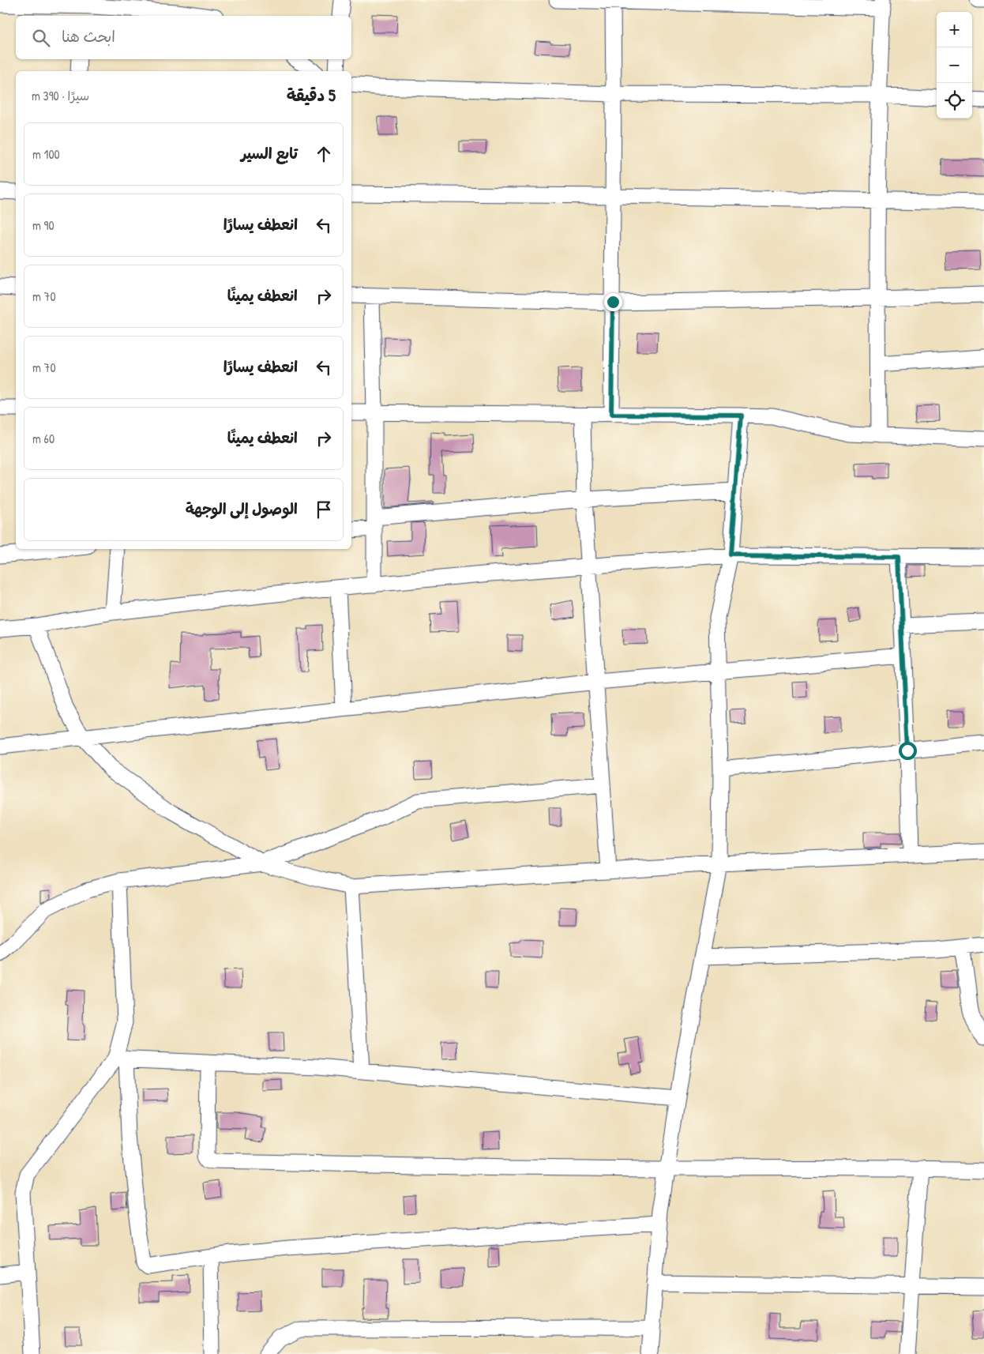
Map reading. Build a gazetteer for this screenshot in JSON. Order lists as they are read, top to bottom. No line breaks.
{"page":{"map_buttons":["+","−"],"search":"ابحث هنا","heading":["5 دقيقة","سيرًا · 390 m"],"list":[["تابع السير","100 m"],["انعطف يسارًا","90 m"],["انعطف يمينًا","70 m"],["انعطف يسارًا","70 m"],["انعطف يمينًا","60 m"],"الوصول إلى الوجهة"]}}
